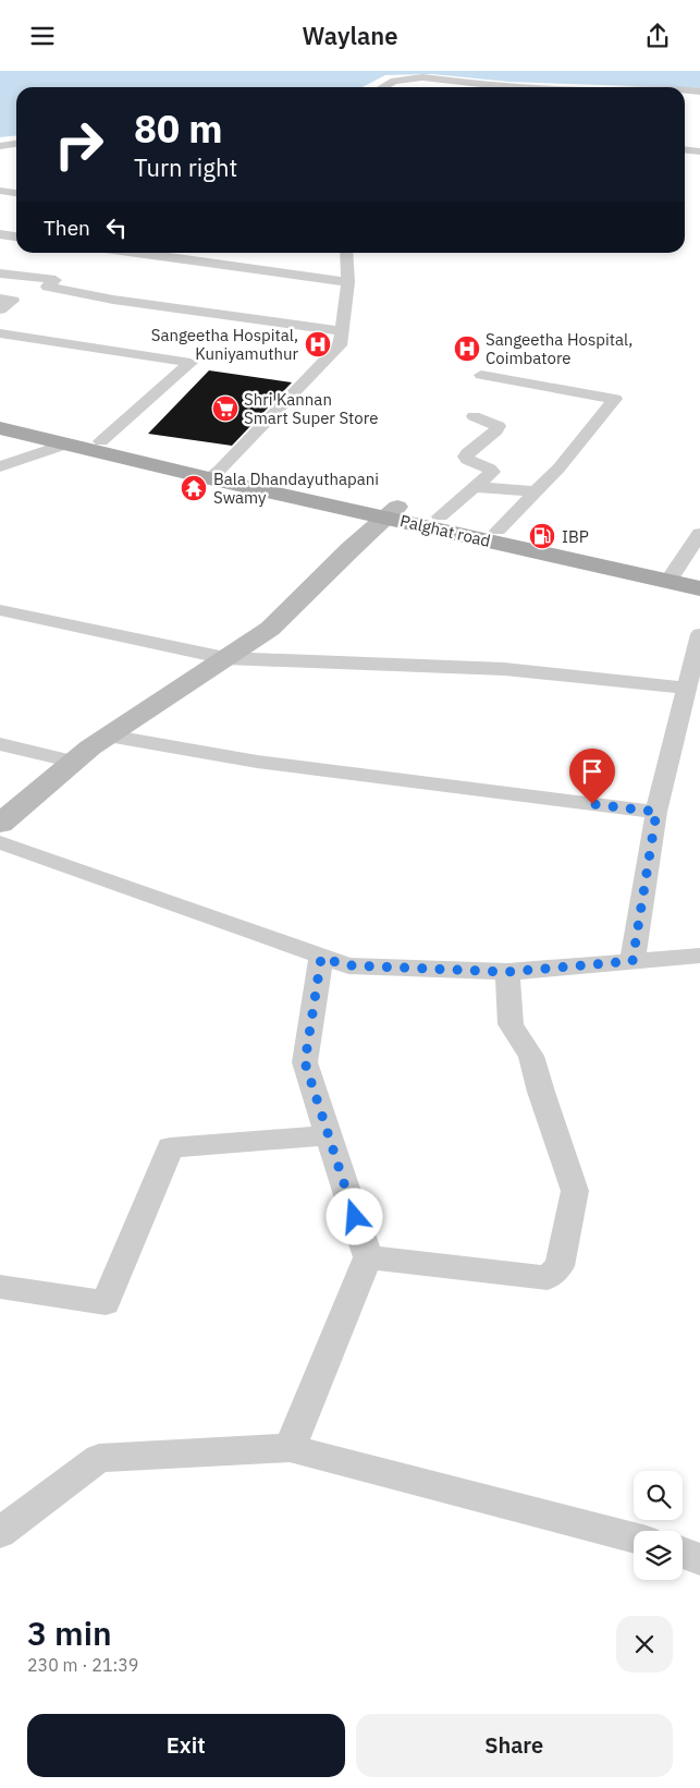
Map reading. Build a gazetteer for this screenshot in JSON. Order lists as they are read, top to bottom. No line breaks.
{"streets":{"main road":["Palghat road"]},"places":{"hospital":["Sangeetha Hospital, Kuniyamuthur","Sangeetha Hospital, Coimbatore"],"supermarket":["Shri Kannan Smart Super Store"],"temple":["Bala Dhandayuthapani Swamy"],"fuel station":["IBP"]},"page":{"header":"Waylane","turn":["80 m","Turn right"],"then":"Then","heading":["3 min","230 m · 21:39"],"buttons":["Exit","Share"]}}
